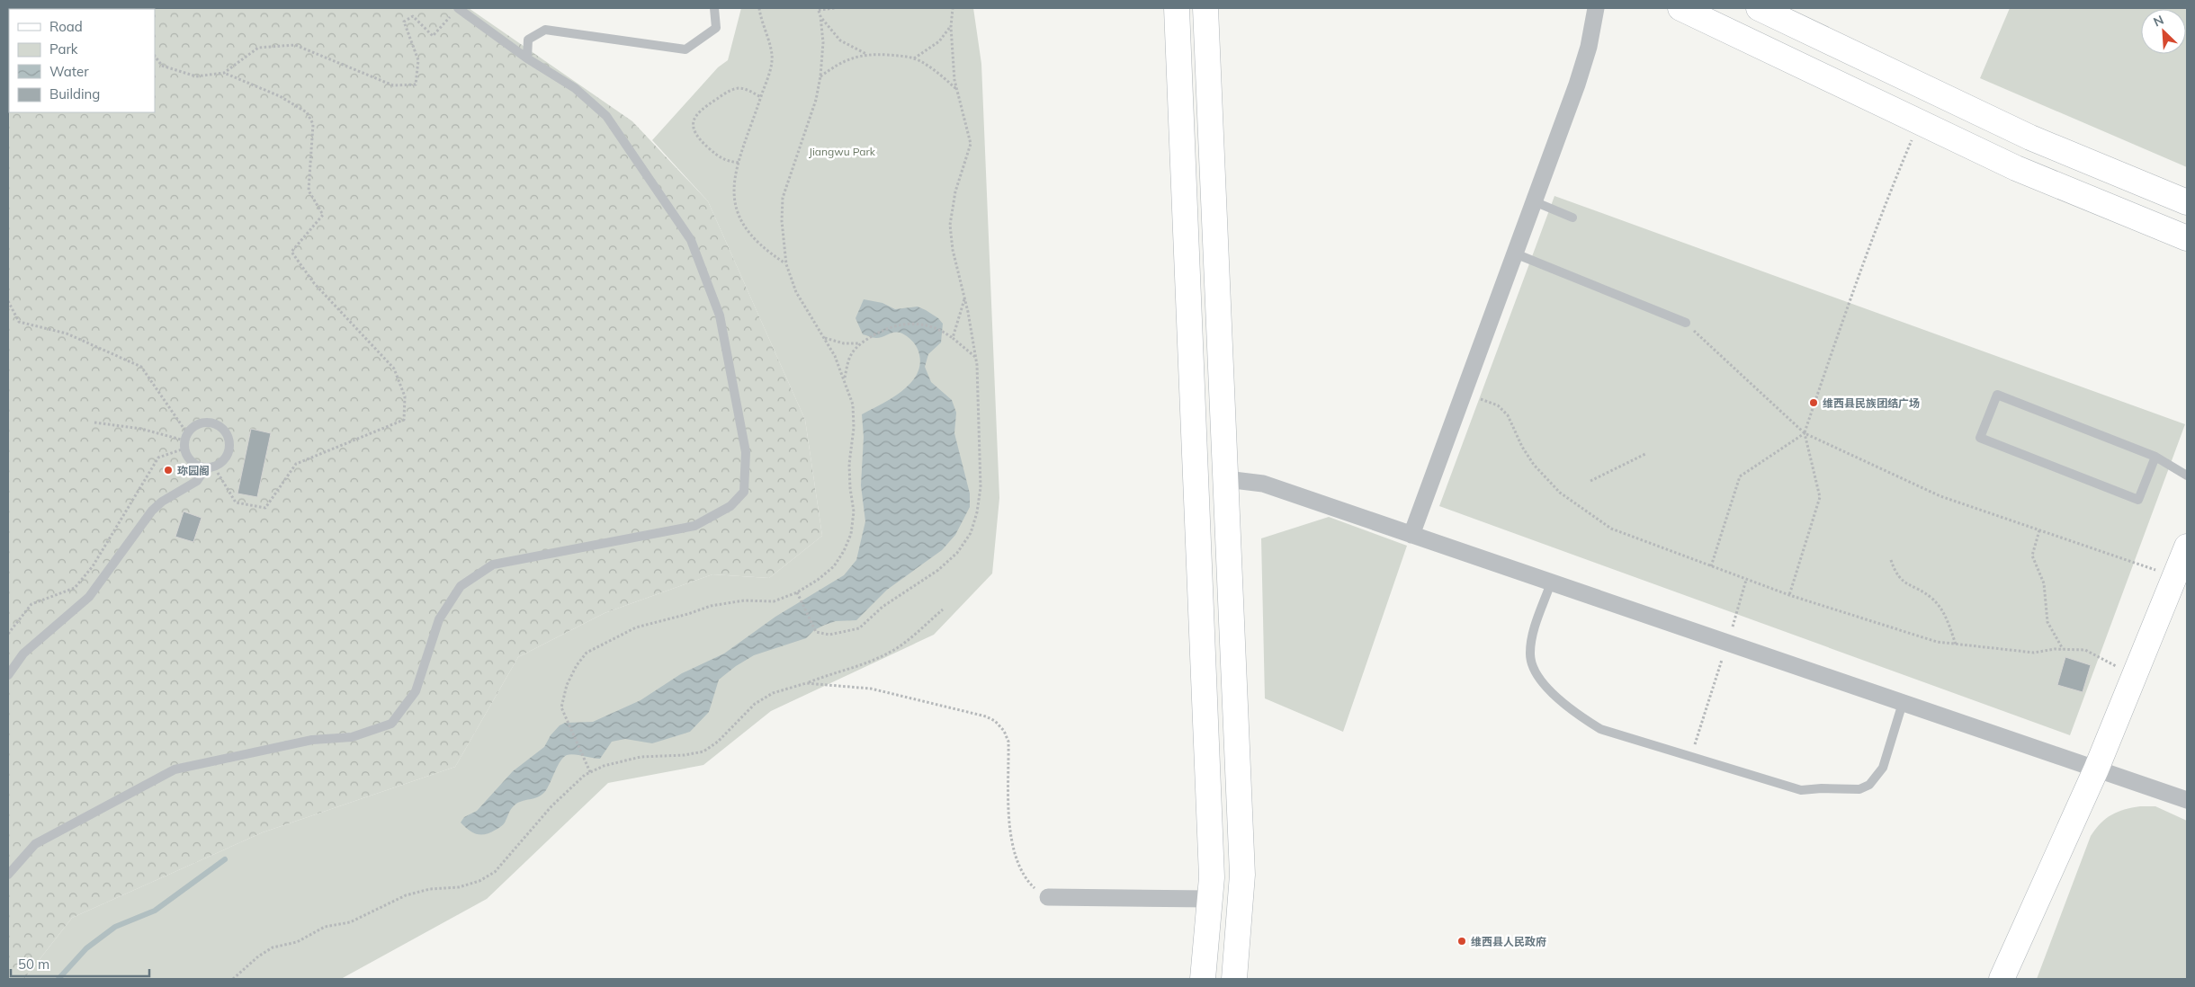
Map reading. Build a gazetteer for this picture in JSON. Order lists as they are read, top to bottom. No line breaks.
{"parks":["Jiangwu Park"],"places":["维西县民族团结广场","珎园阁","维西县人民政府"],"legend":["Road","Park","Water","Building"],"scale_bar":"50 m","north":"top left"}
